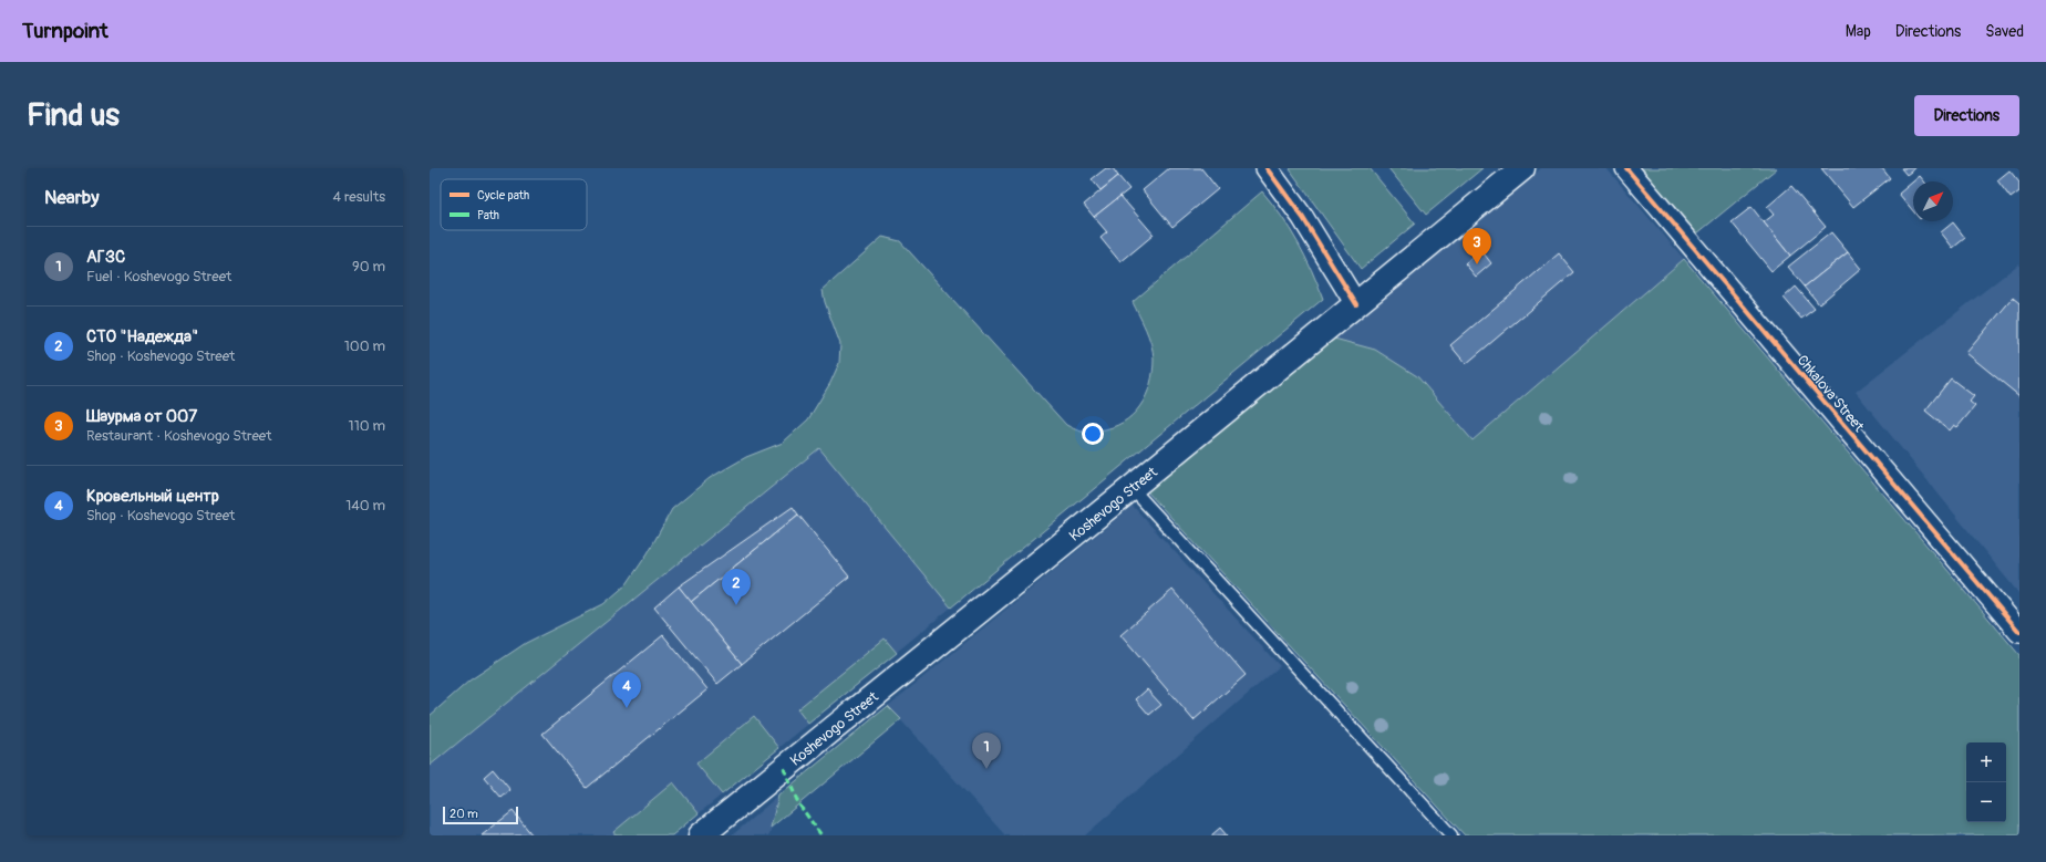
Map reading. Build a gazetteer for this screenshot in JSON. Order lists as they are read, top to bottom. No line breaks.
{"streets":{"main road":["Koshevogo Street"],"street":["Chkalova Street"]},"legend":["Cycle path","Path"],"scale_bar":"20 m","north":"top right","page":{"header":"Turnpoint","nav":["Map","Directions","Saved"],"buttons":"Directions","title":"Find us","heading":["Nearby","4 results"],"list":[{"mark":"1","name":"АГЗС","note":"Fuel · Koshevogo Street","value":"90 m"},{"mark":"2","name":"СТО \"Надежда\"","note":"Shop · Koshevogo Street","value":"100 m"},{"mark":"3","name":"Шаурма от 007","note":"Restaurant · Koshevogo Street","value":"110 m"},{"mark":"4","name":"Кровельный центр","note":"Shop · Koshevogo Street","value":"140 m"}],"pins":["3","2","4","1"],"map_buttons":["+","−"],"scale":"20 m"}}
